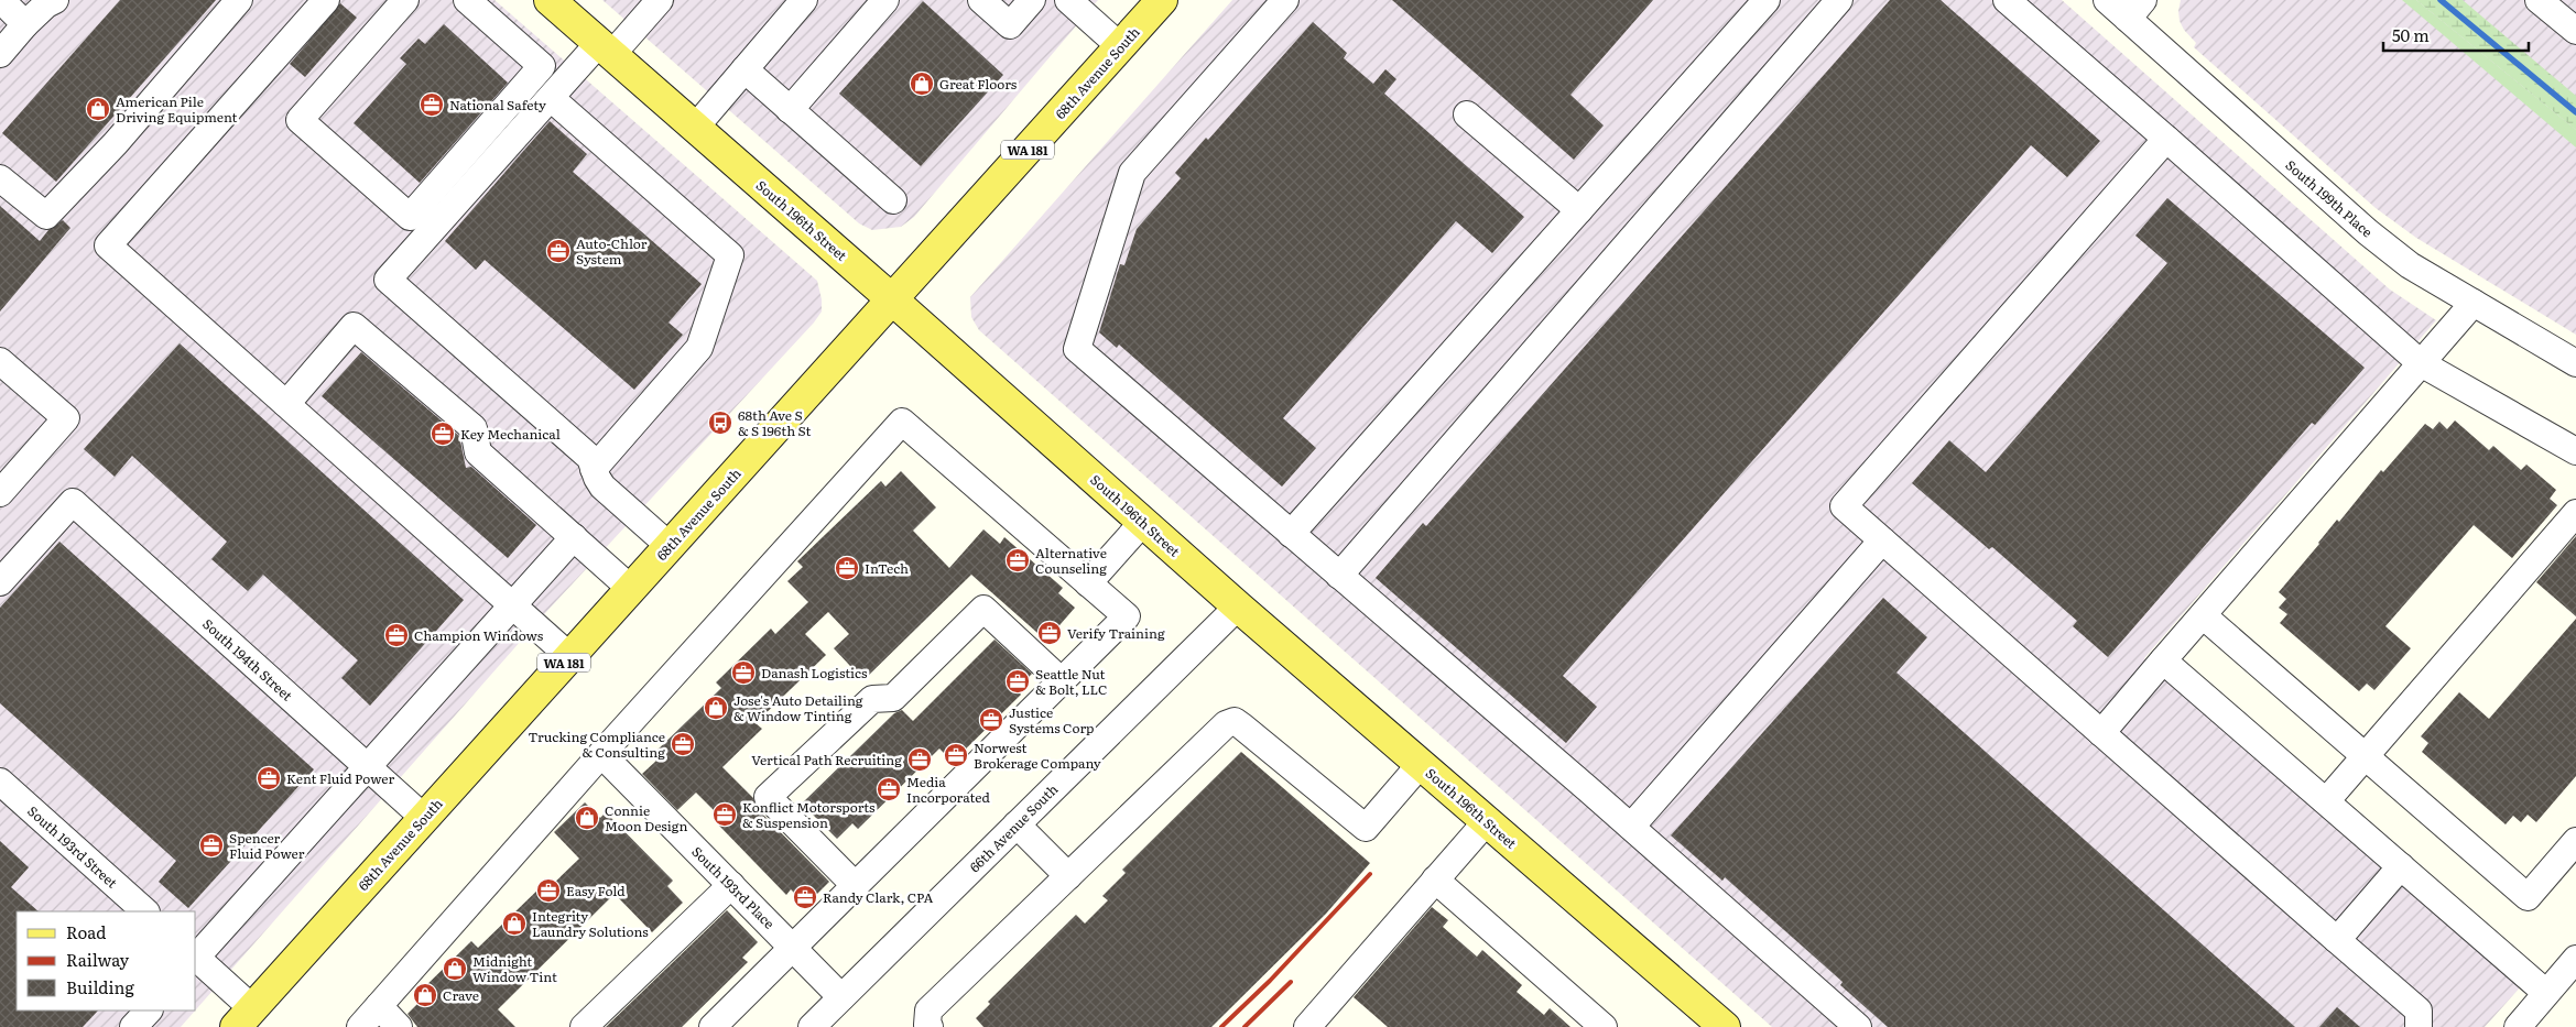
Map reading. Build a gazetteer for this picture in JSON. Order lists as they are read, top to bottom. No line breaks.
{"streets":{"main road":["68th Avenue South","WA 181","South 196th Street"],"street":["South 199th Place","South 194th Street","66th Avenue South","South 193rd Street","South 193rd Place"]},"crossings":[["68th Avenue South","South 196th Street"],["68th Avenue South","South 194th Street"],["South 196th Street","66th Avenue South"],["66th Avenue South","South 193rd Place"]],"places":{"shop":["Great Floors","American Pile Driving Equipment","Jose's Auto Detailing & Window Tinting","Connie Moon Design","Integrity Laundry Solutions","Midnight Window Tint","Crave"],"office":["National Safety","Auto-Chlor System","Key Mechanical","Alternative Counseling","InTech","Verify Training","Champion Windows","Danash Logistics","Seattle Nut & Bolt, LLC","Justice Systems Corp","Trucking Compliance & Consulting","Norwest Brokerage Company","Vertical Path Recruiting","Kent Fluid Power","Media Incorporated","Konflict Motorsports & Suspension","Spencer Fluid Power","Easy Fold","Randy Clark, CPA"],"bus stop":["68th Ave S & S 196th St"]},"legend":["Road","Railway","Building"],"scale_bar":"50 m"}
